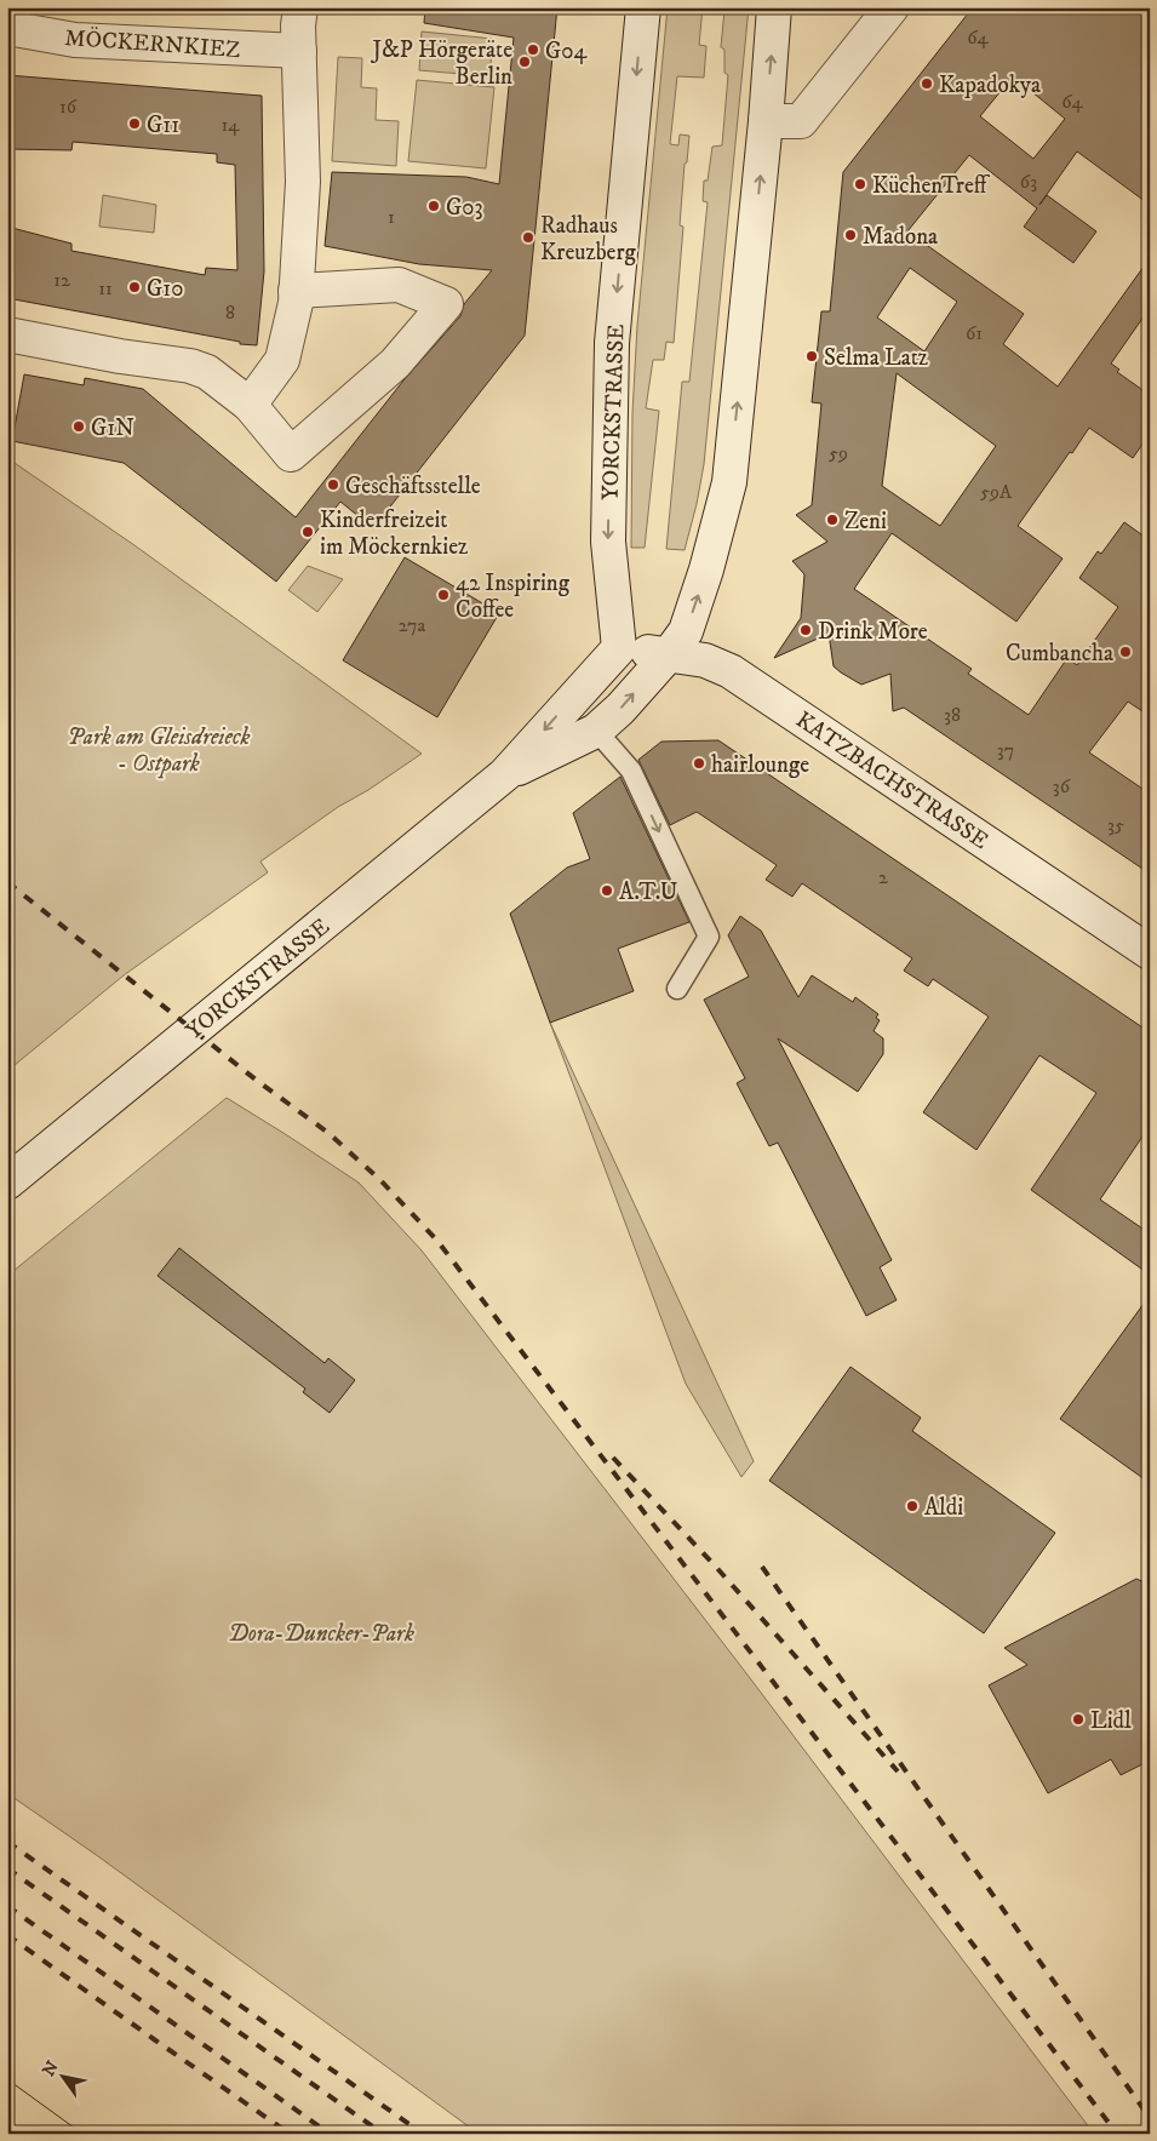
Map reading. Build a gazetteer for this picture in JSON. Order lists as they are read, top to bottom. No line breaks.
{"streets":{"main road":["MÖCKERNKIEZ","YORCKSTRASSE","KATZBACHSTRASSE"]},"crossings":[["YORCKSTRASSE","KATZBACHSTRASSE"]],"parks":["Park am Gleisdreieck - Ostpark","Dora-Duncker-Park"],"places":["G04","J&P Hörgeräte Berlin","Kapadokya","G11","KüchenTreff","G03","Madona","Radhaus Kreuzberg","G10","Selma Latz","G1N","Geschäftsstelle","Zeni","Kinderfreizeit im Möckernkiez","42 Inspiring Coffee","Drink More","Cumbancha","hairlounge","A.T.U","Aldi","Lidl"],"house_numbers":["64","64","16","14","63","1","12","11","8","61","59","59A","27a","38","37","36","35","2"],"north":"top left"}
